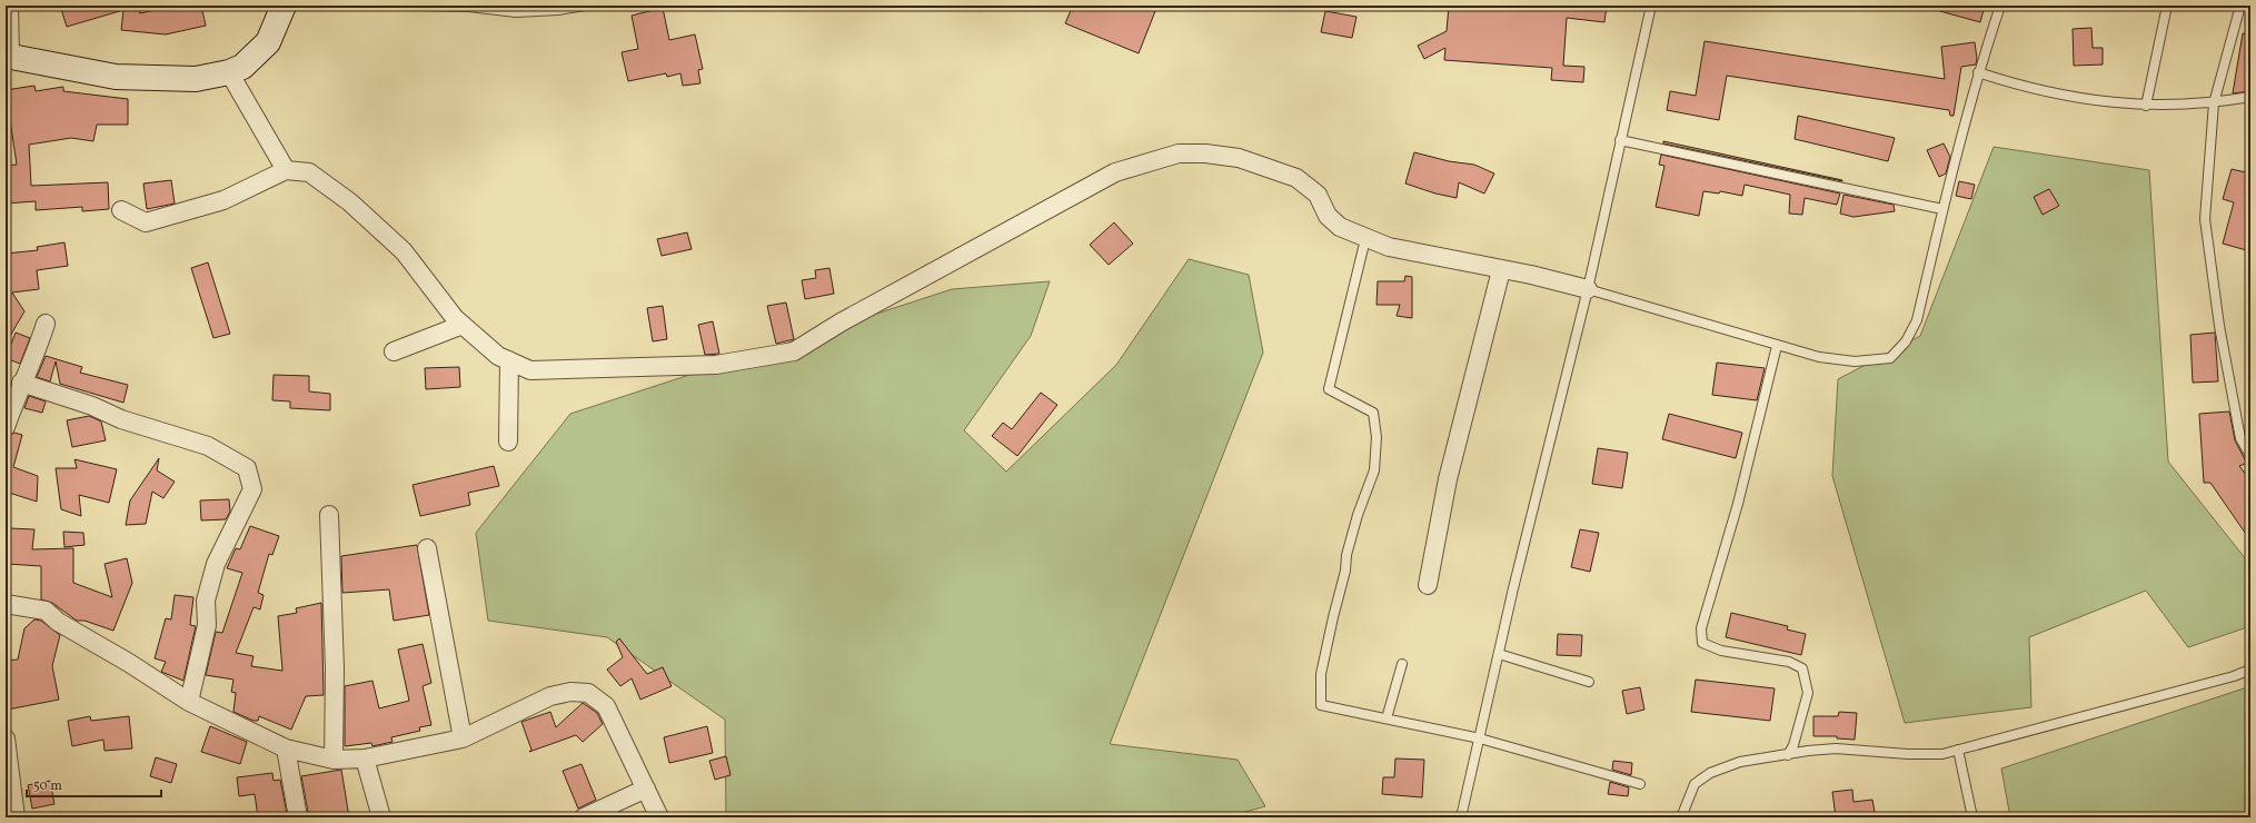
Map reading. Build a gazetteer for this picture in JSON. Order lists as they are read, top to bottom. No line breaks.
{"scale_bar":"50 m"}
